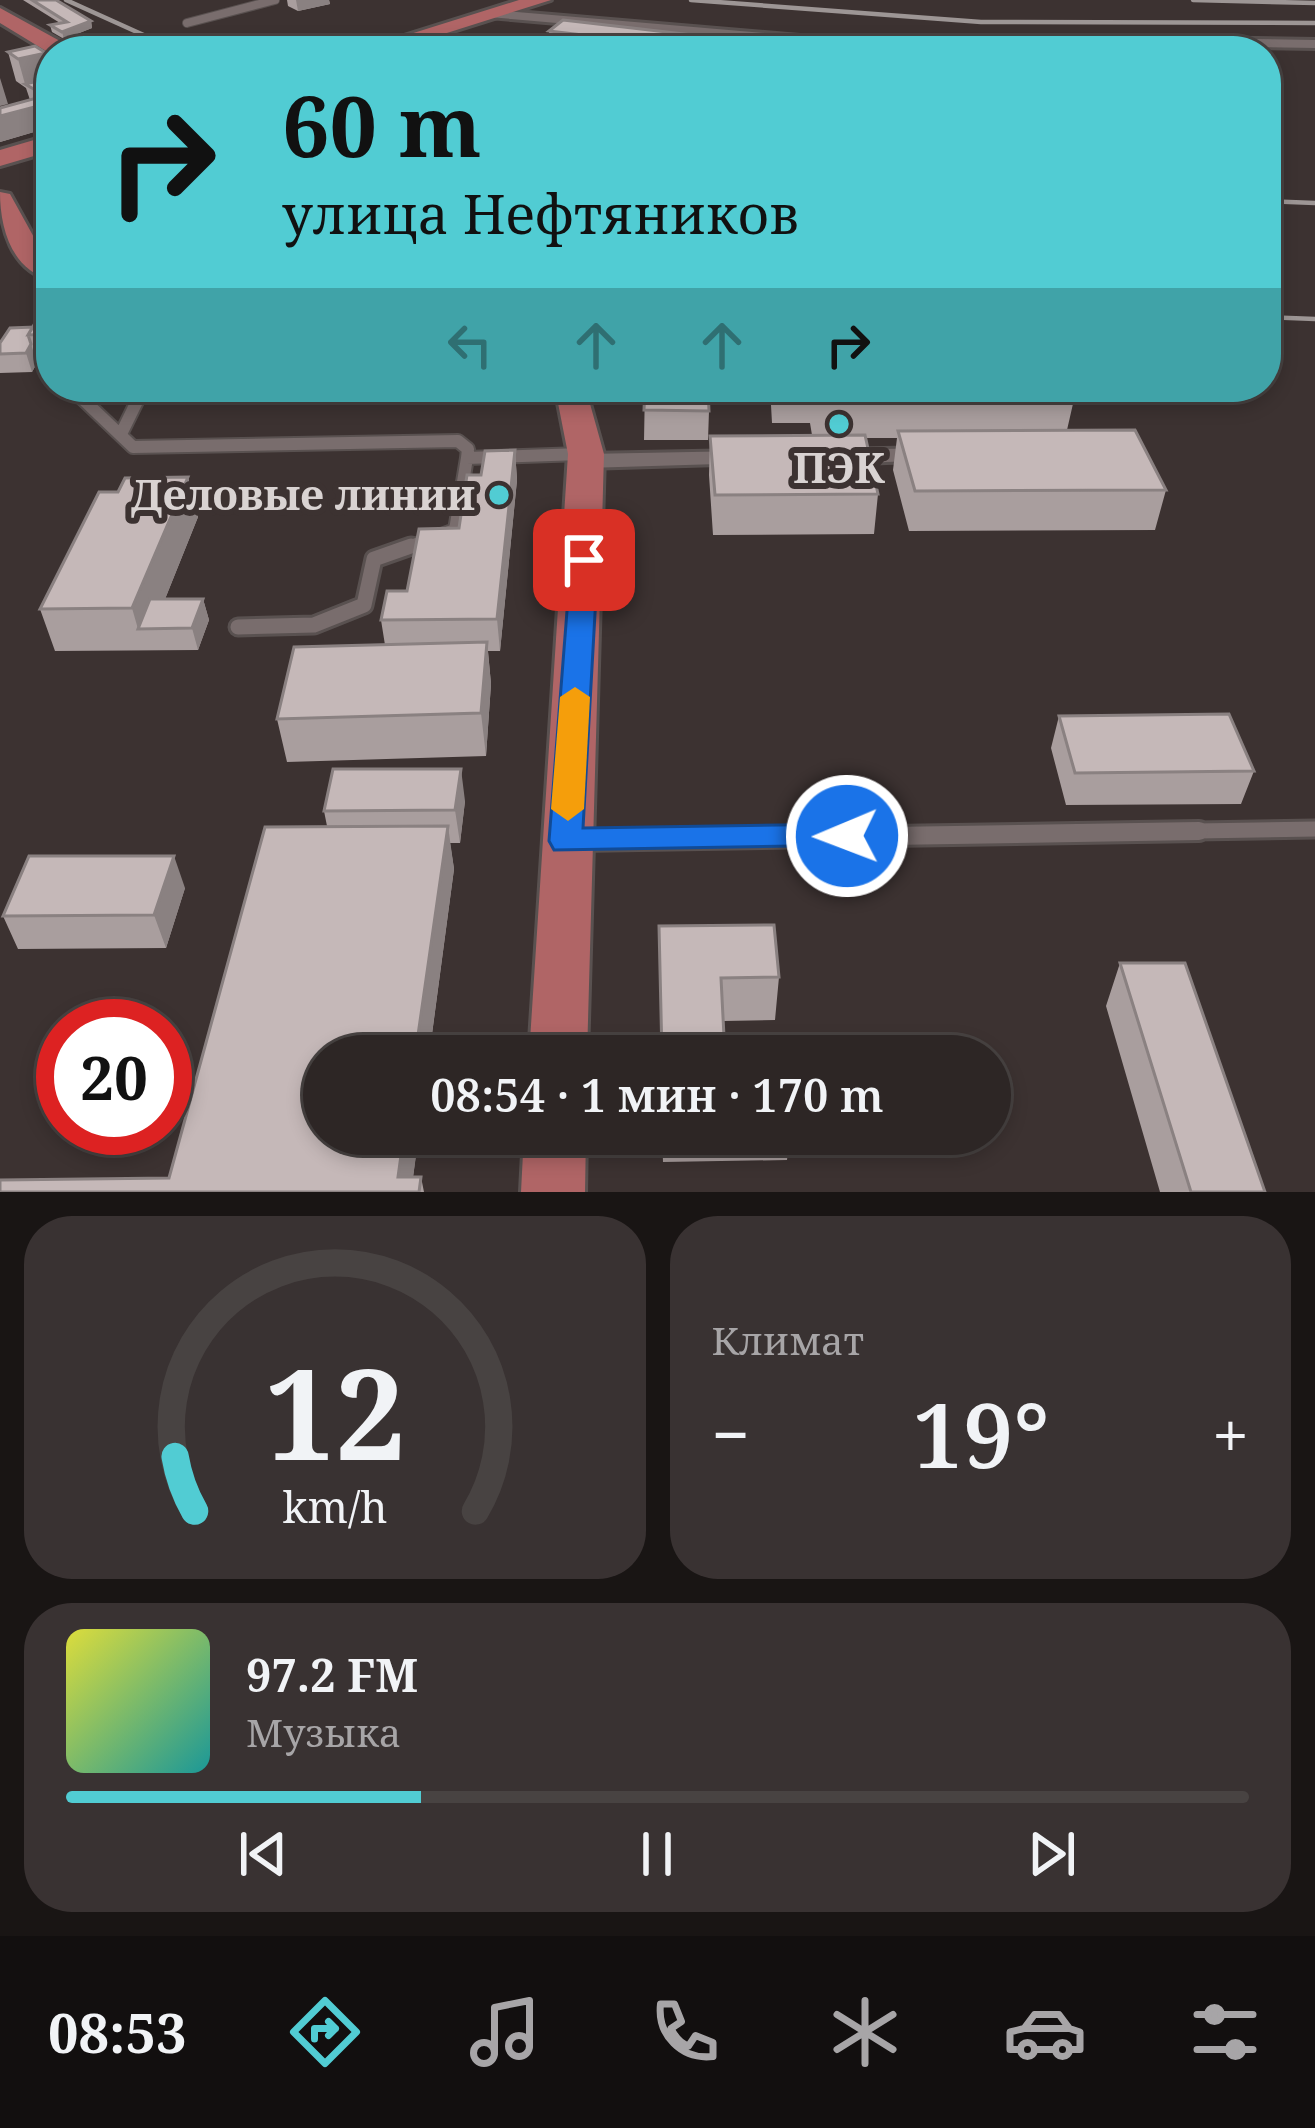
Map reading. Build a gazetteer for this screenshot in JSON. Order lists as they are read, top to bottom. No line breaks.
{"places":["ПЭК","Деловые линии"],"page":{"turn":["60 m","улица Нефтяников"],"limit":"20","trip":"08:54 · 1 мин · 170 m","tile":"Климат","heat":["−","19°","+"],"song":["97.2 FM","Музыка"],"tabs":"08:53","gauge":["12","km/h"]}}
